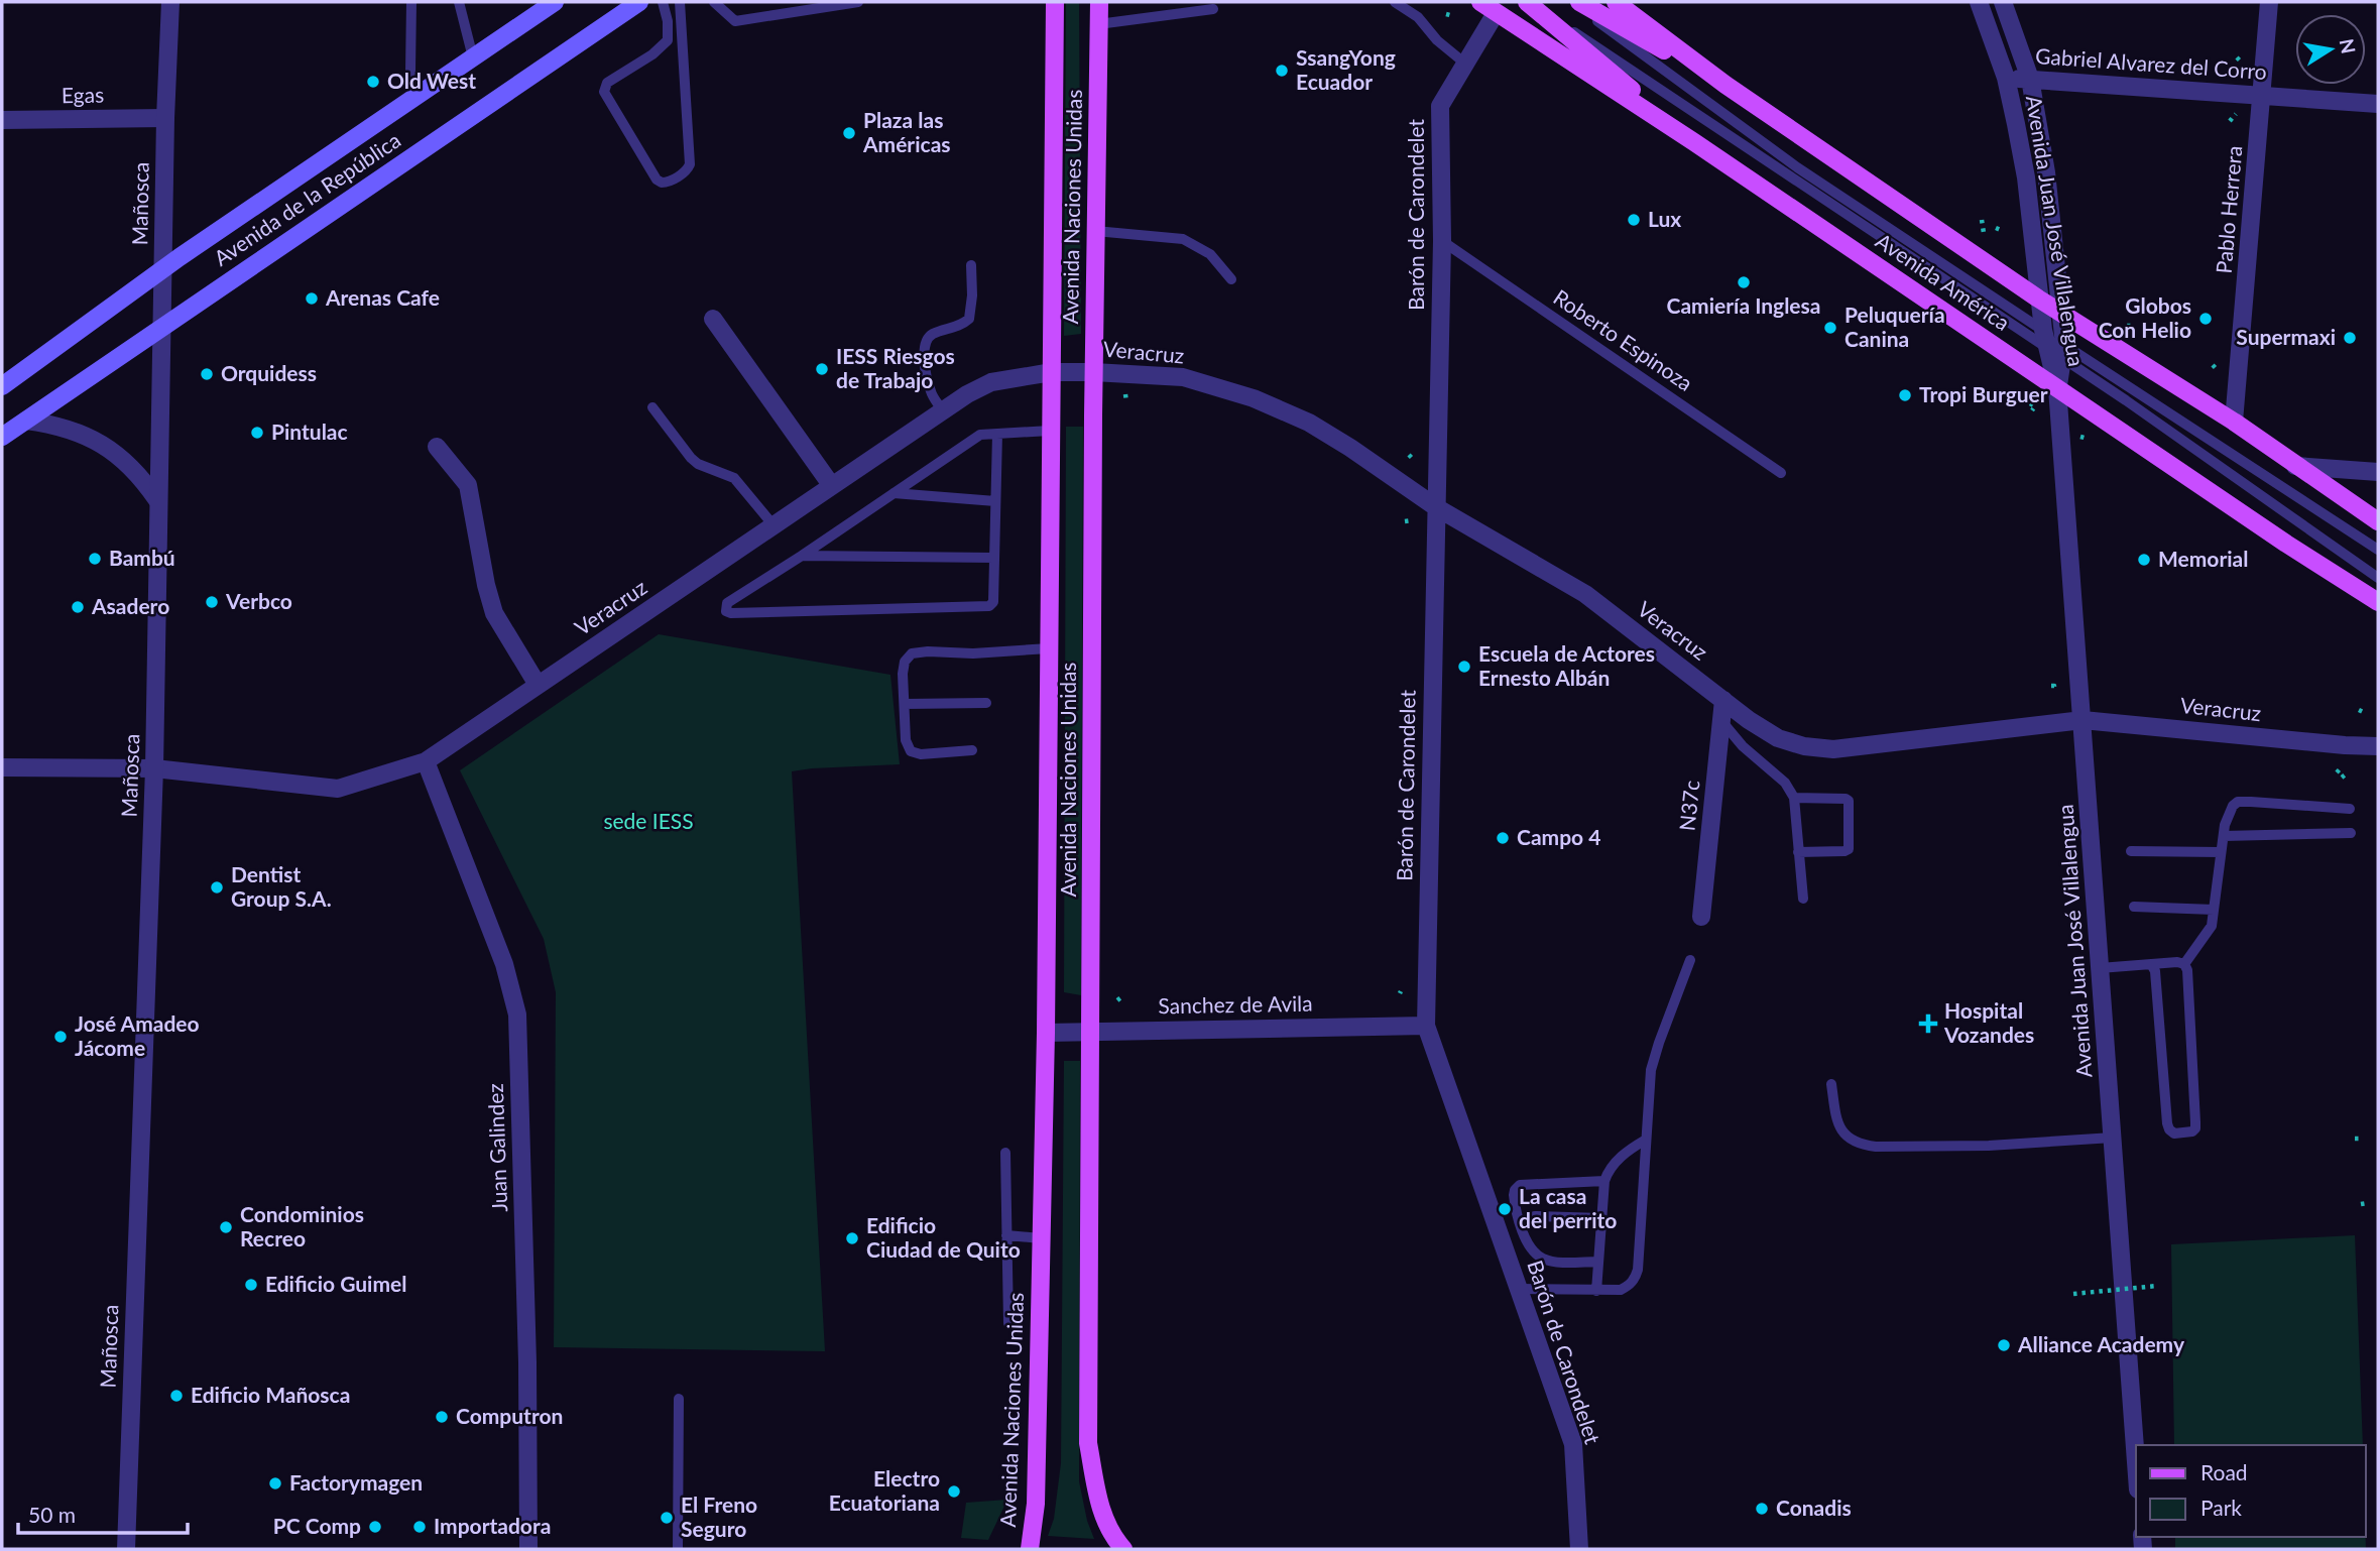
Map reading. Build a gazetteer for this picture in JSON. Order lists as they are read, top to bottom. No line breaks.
{"streets":{"main road":["Avenida de la República","Avenida Naciones Unidas","Avenida América"],"street":["Gabriel Alvarez del Corro","Egas","Mañosca","Pablo Herrera","Barón de Carondelet","Avenida Juan José Villalengua","Veracruz","N37c","Sanchez de Avila","Juan Galindez"],"lane":["Roberto Espinoza"]},"crossings":[["Gabriel Alvarez del Corro","Pablo Herrera"],["Gabriel Alvarez del Corro","Avenida Juan José Villalengua"],["Egas","Mañosca"],["Avenida de la República","Mañosca"],["Mañosca","Veracruz"],["Avenida Naciones Unidas","Veracruz"],["Avenida Naciones Unidas","Sanchez de Avila"],["Pablo Herrera","Avenida América"],["Barón de Carondelet","Avenida América"],["Barón de Carondelet","Roberto Espinoza"],["Barón de Carondelet","Veracruz"],["Barón de Carondelet","Sanchez de Avila"],["Avenida Juan José Villalengua","Avenida América"],["Avenida Juan José Villalengua","Veracruz"],["Veracruz","N37c"],["Veracruz","Juan Galindez"]],"parks":["sede IESS"],"places":{"other":["SsangYong Ecuador","Old West","Plaza las Américas","Lux","Camiería Inglesa","Arenas Cafe","Globos Con Helio","Peluquería Canina","Supermaxi","IESS Riesgos de Trabajo","Orquidess","Tropi Burguer","Pintulac","Bambú","Memorial","Verbco","Asadero","Escuela de Actores Ernesto Albán","Campo 4","Dentist Group S.A.","José Amadeo Jácome","La casa del perrito","Condominios Recreo","Edificio Ciudad de Quito","Edificio Guimel","Alliance Academy","Edificio Mañosca","Computron","Factorymagen","Electro Ecuatoriana","Conadis","El Freno Seguro","PC Comp","Importadora"],"health":["Hospital Vozandes"]},"legend":["Road","Park"],"scale_bar":"50 m","north":"right"}
